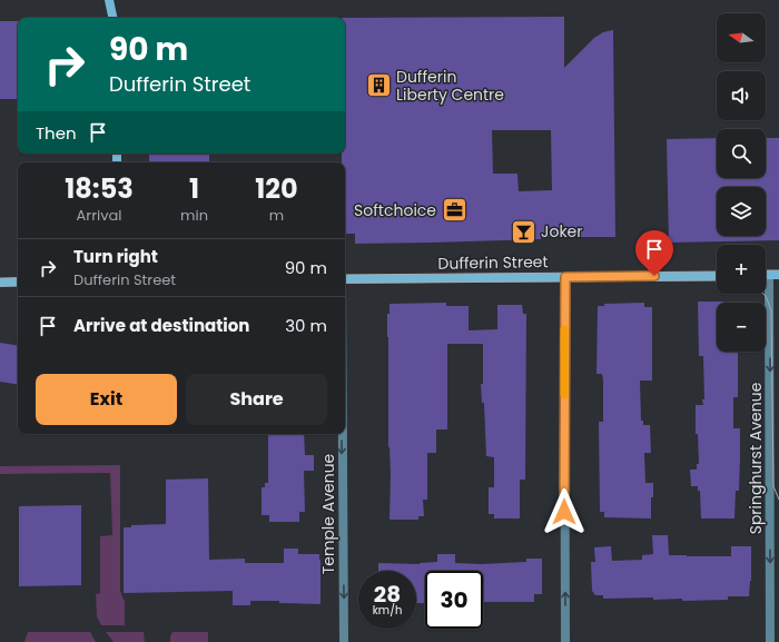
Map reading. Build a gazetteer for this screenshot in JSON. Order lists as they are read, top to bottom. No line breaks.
{"streets":{"main road":["Dufferin Street"],"street":["Springhurst Avenue","Temple Avenue"]},"one_way":["Springhurst Avenue","Temple Avenue"],"places":{"building":["Dufferin Liberty Centre"],"office":["Softchoice"],"bar":["Joker"]},"north":"left","page":{"map_buttons":["+","−"],"turn":["90 m","Dufferin Street"],"then":"Then","eta":["18:53","Arrival","1","min","120","m"],"list":[{"name":"Turn right","note":"Dufferin Street","value":"90 m"},{"name":"Arrive at destination","value":"30 m"}],"buttons":["Exit","Share"],"speed":"28 km/h","limit":"30"}}
